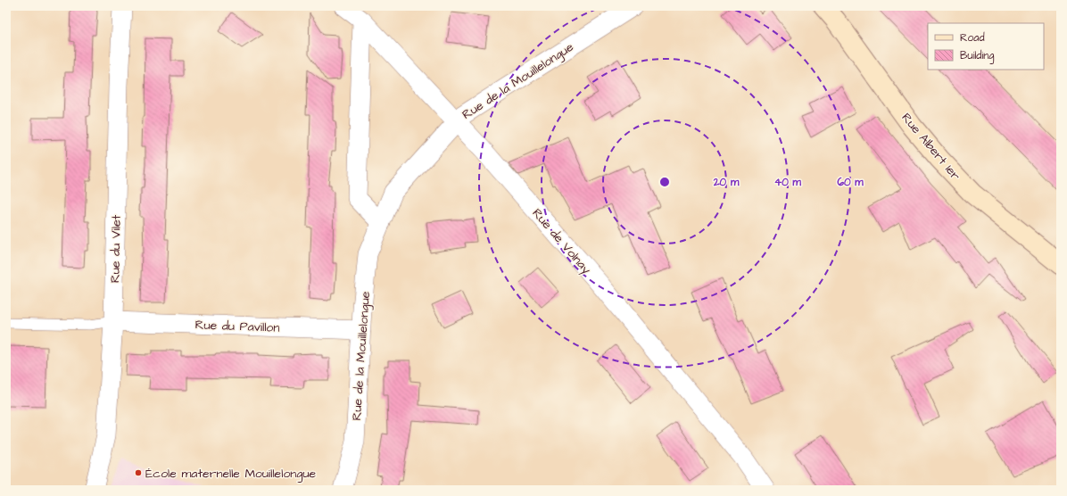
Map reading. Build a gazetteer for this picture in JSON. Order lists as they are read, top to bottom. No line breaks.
{"streets":{"main road":["Rue Albert 1er"],"street":["Rue de la Mouillelongue","Rue de Volnay","Rue du Vilet","Rue du Pavillon"]},"crossings":[["Rue de la Mouillelongue","Rue de Volnay"],["Rue de la Mouillelongue","Rue du Pavillon"],["Rue du Vilet","Rue du Pavillon"]],"places":["École maternelle Mouillelongue"],"legend":["Road","Building"],"rings":["20 m","40 m","60 m"]}
